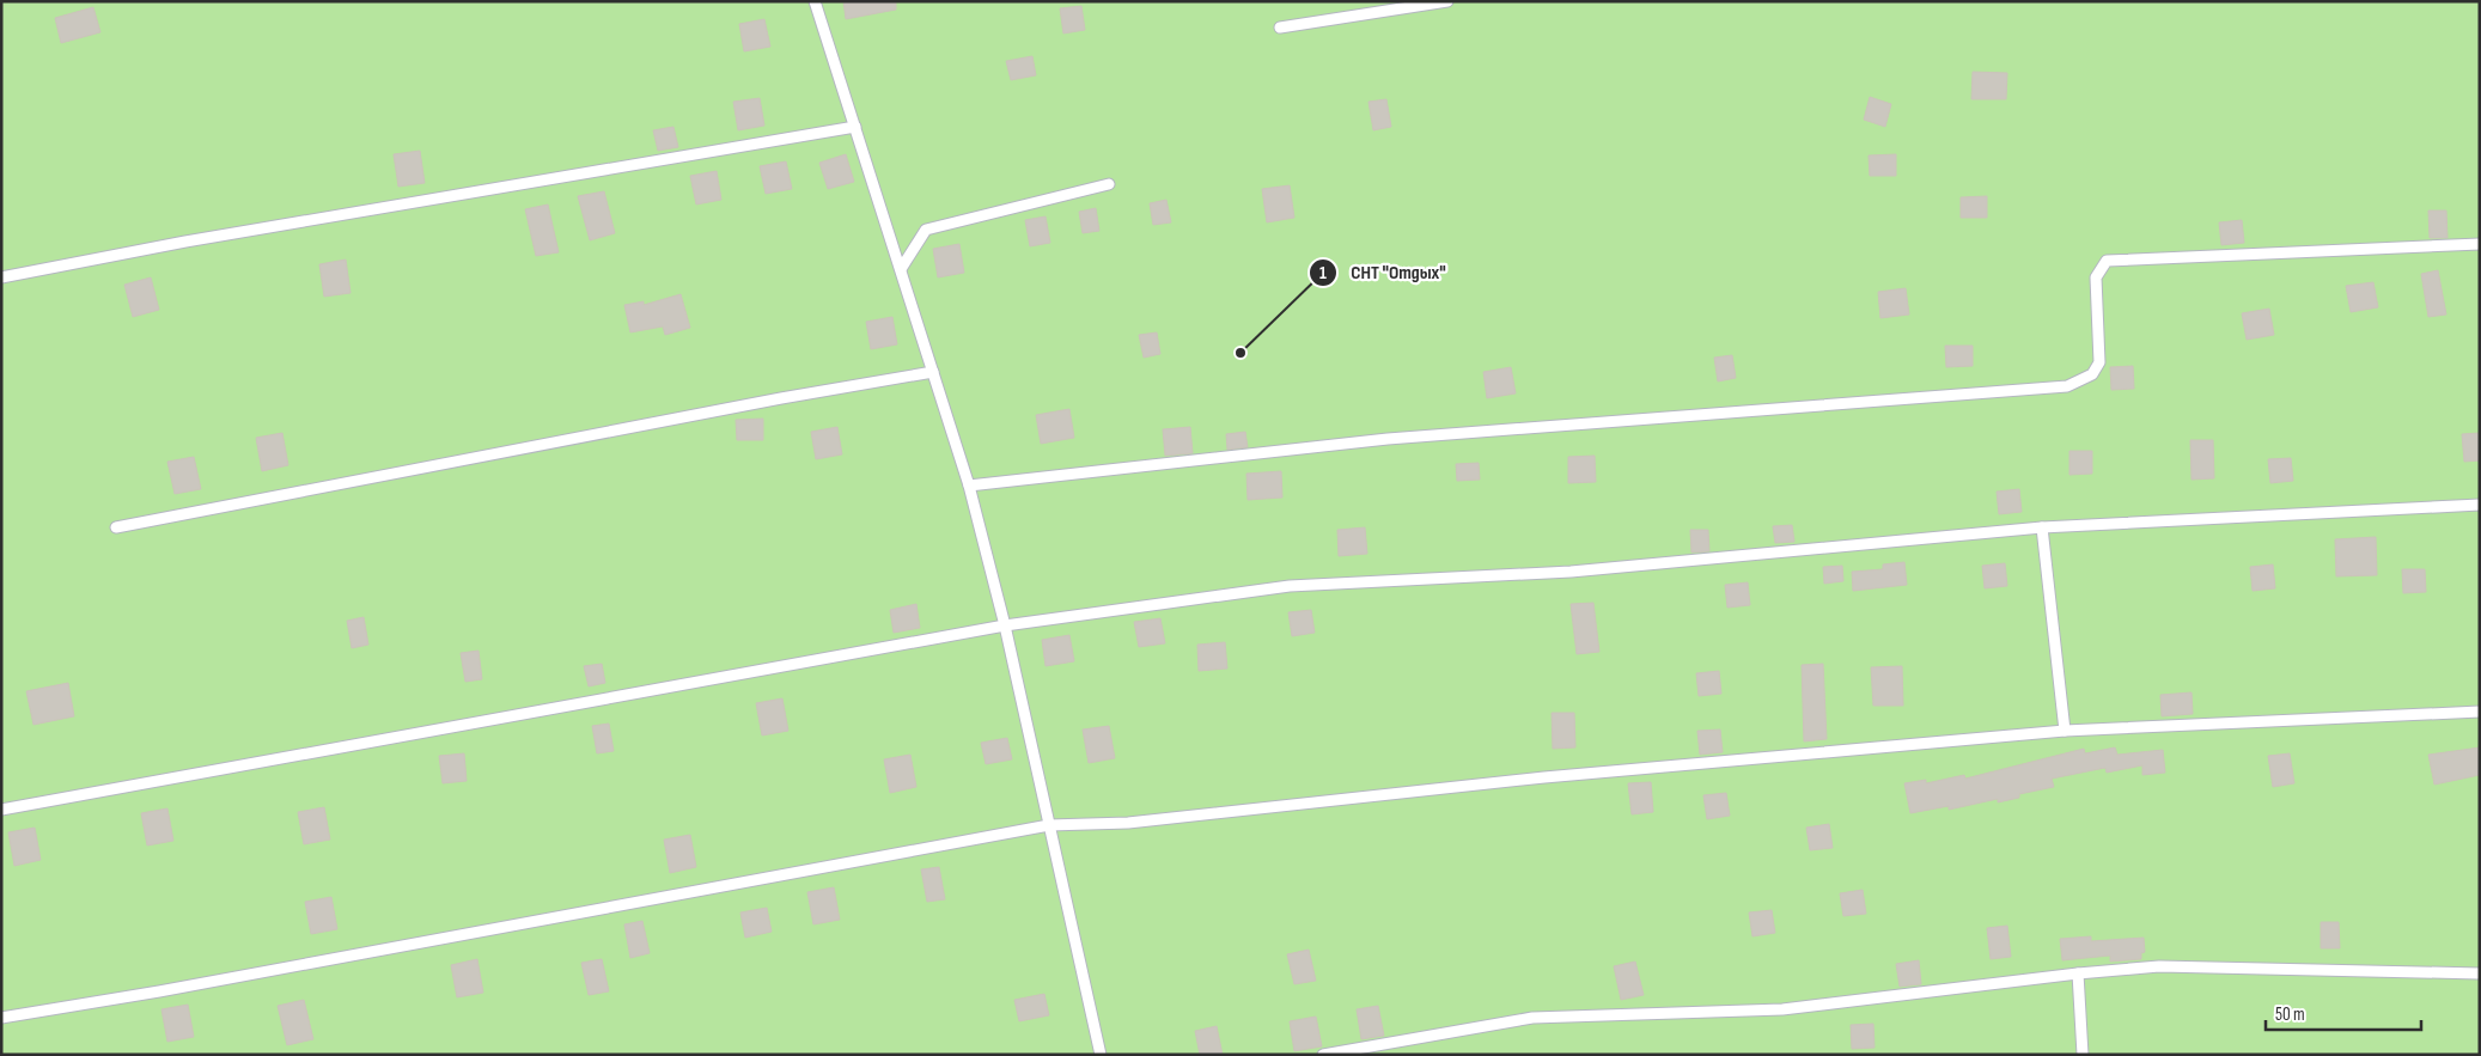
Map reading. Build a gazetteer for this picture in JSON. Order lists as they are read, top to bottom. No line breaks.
{"places":["СНТ \"Отдых\""],"scale_bar":"50 m"}
